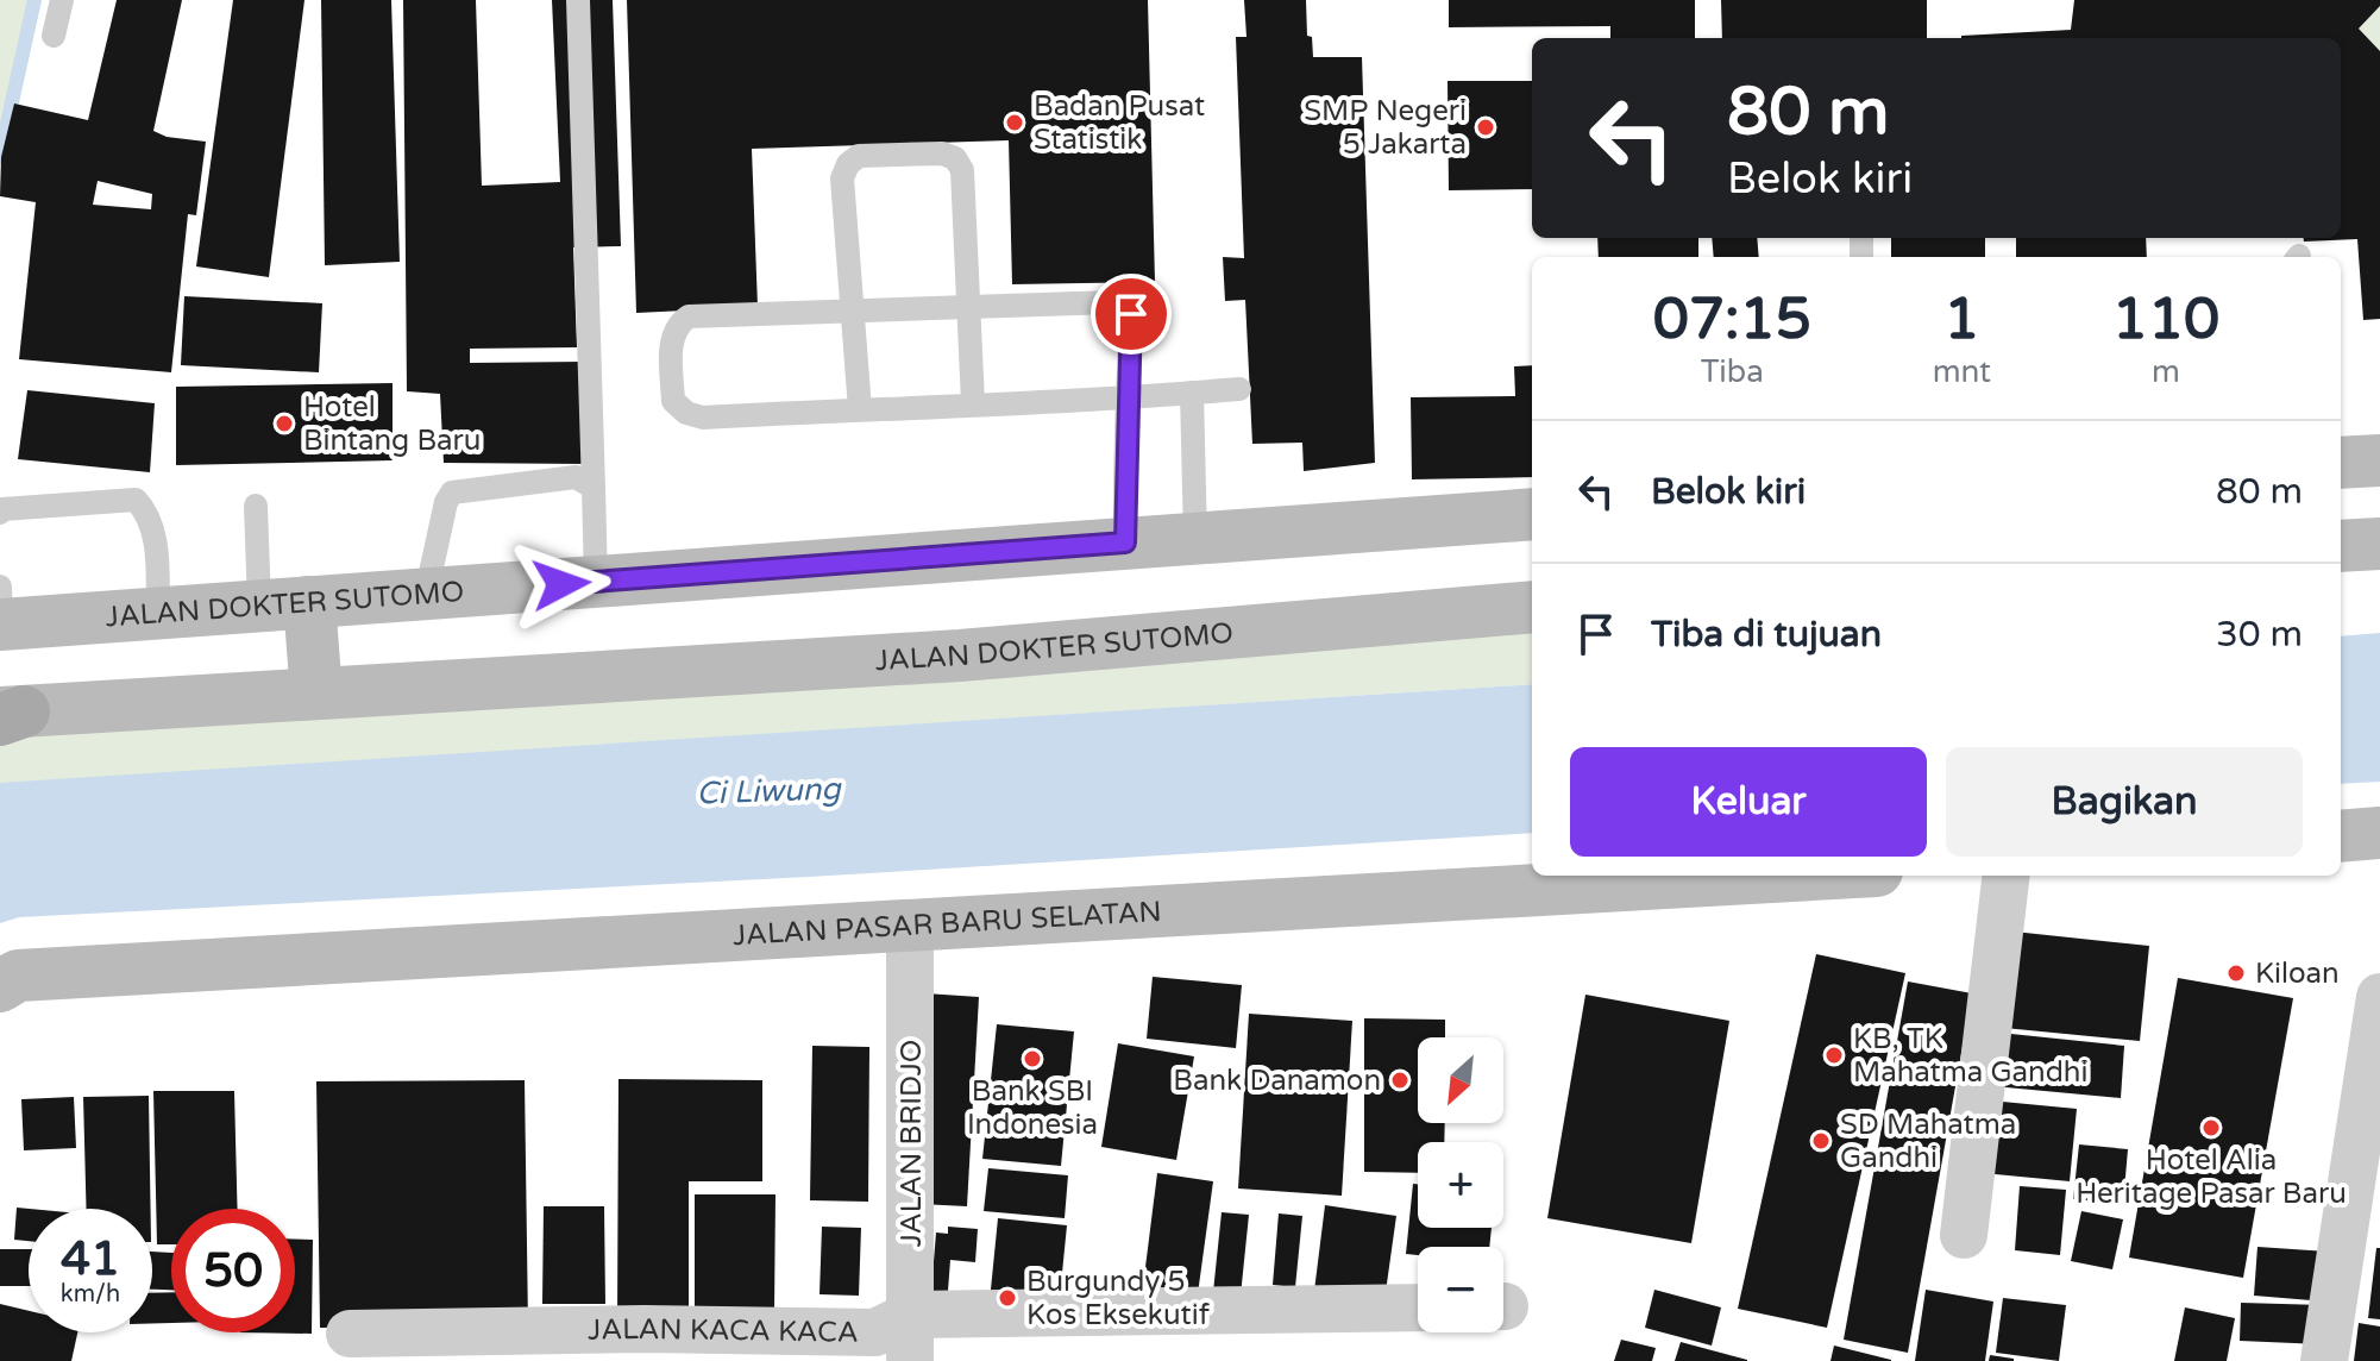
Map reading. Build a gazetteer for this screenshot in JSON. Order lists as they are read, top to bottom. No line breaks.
{"streets":{"main road":["JALAN DOKTER SUTOMO","JALAN PASAR BARU SELATAN"],"street":["JALAN BRIDJO","JALAN KACA KACA"]},"crossings":[["JALAN PASAR BARU SELATAN","JALAN BRIDJO"],["JALAN BRIDJO","JALAN KACA KACA"]],"water":["Ci Liwung"],"places":["Badan Pusat Statistik","SMP Negeri 5 Jakarta","Hotel Bintang Baru","Kiloan","KB, TK Mahatma Gandhi","Bank SBI Indonesia","Bank Danamon","Hotel Alia Heritage Pasar Baru","SD Mahatma Gandhi","Burgundy 5 Kos Eksekutif"],"north":"bottom left","page":{"turn":["80 m","Belok kiri"],"eta":["07:15","Tiba","1","mnt","110","m"],"list":[{"name":"Belok kiri","value":"80 m"},{"name":"Tiba di tujuan","value":"30 m"}],"buttons":["Keluar","Bagikan"],"map_buttons":["+","−"],"speed":"41 km/h","limit":"50"}}
